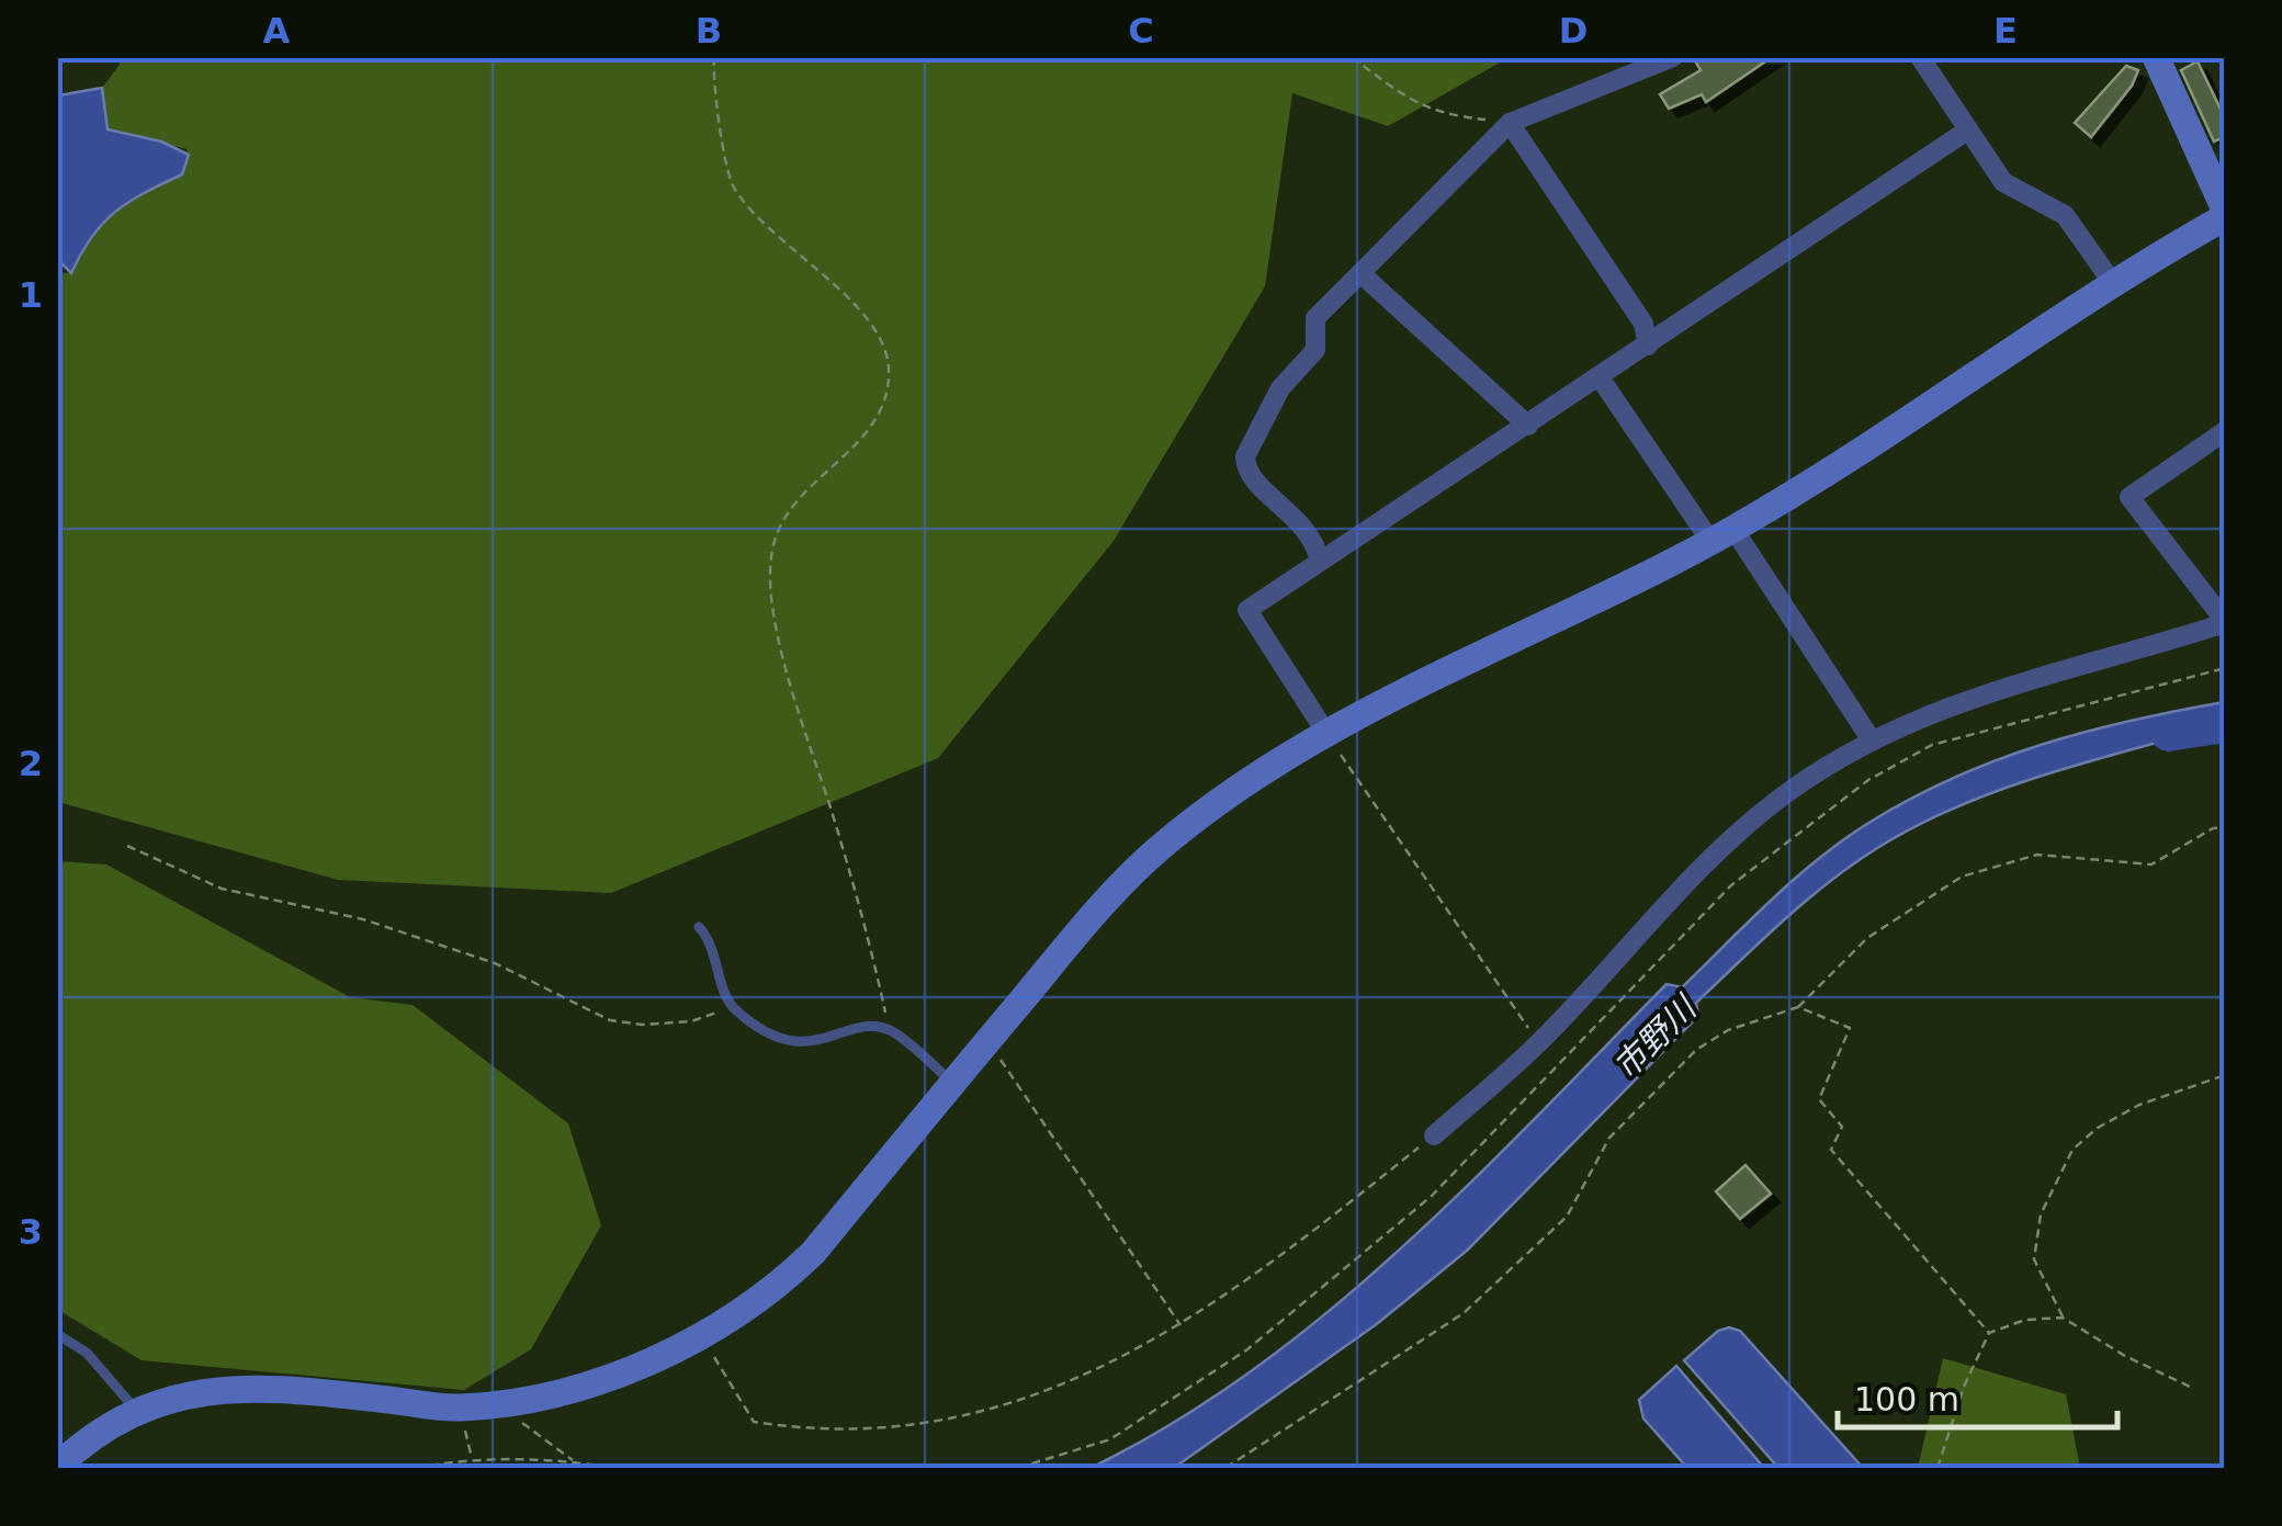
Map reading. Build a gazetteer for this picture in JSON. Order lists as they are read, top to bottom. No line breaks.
{"water":["市野川"],"scale_bar":"100 m","grid":{"columns":["A","B","C","D","E"],"rows":["1","2","3"]}}
